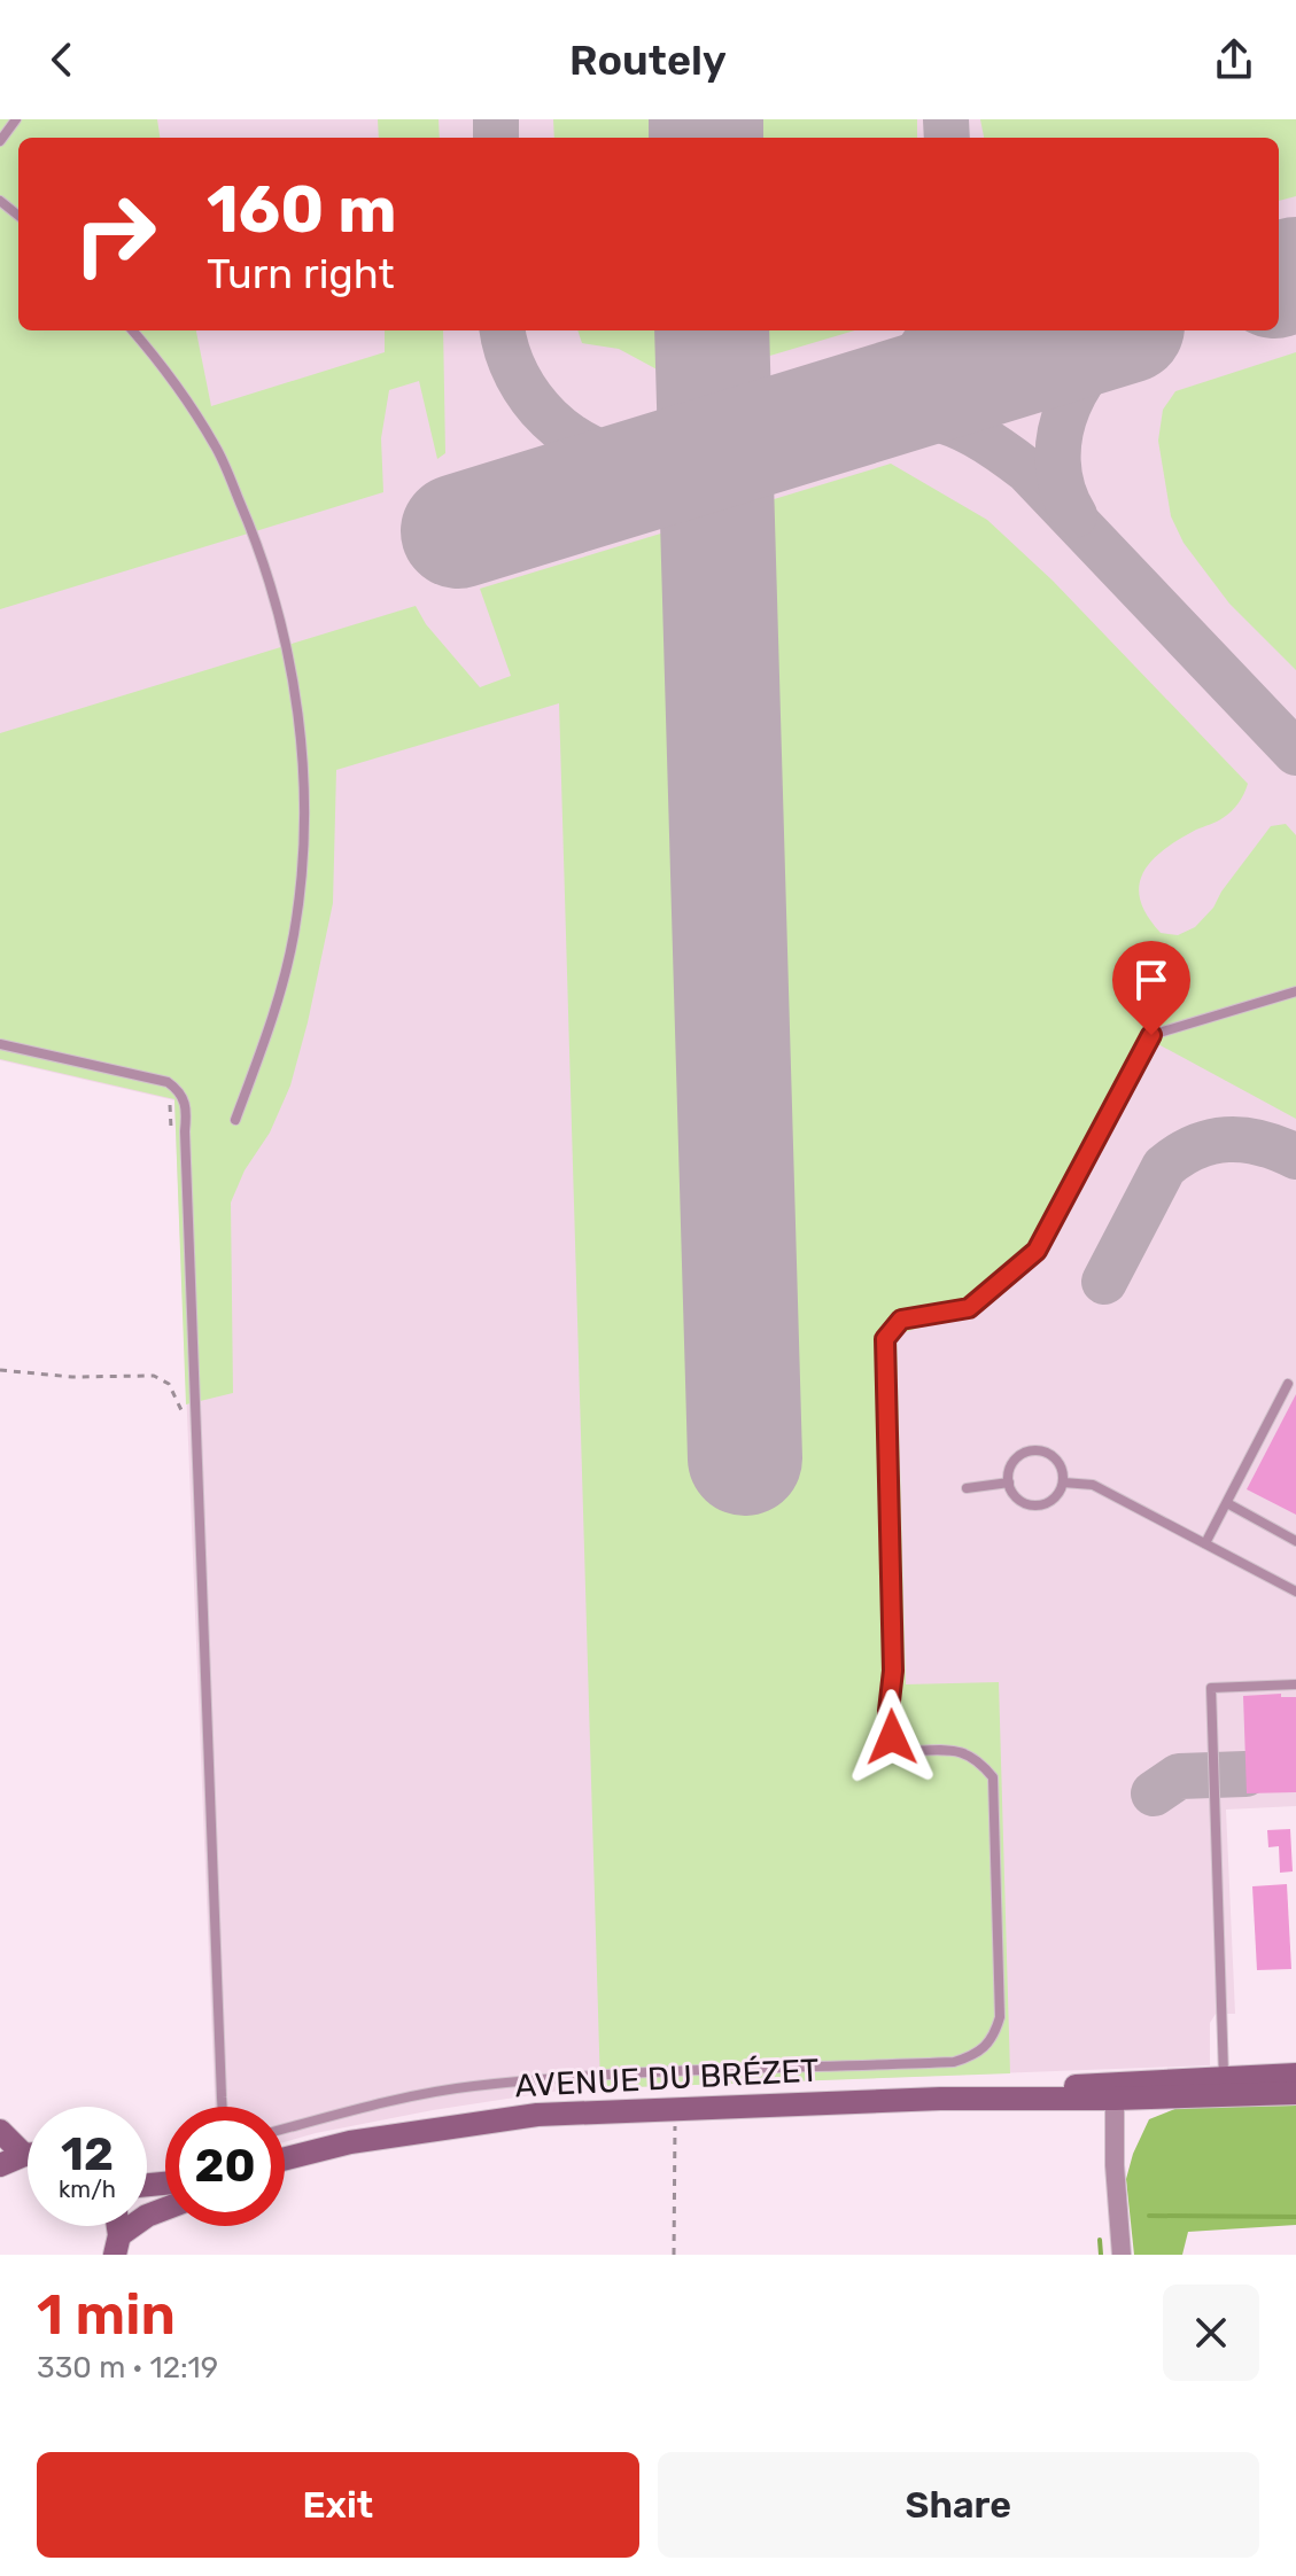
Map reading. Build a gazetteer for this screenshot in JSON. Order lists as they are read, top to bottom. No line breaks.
{"streets":{"main road":["AVENUE DU BRÉZET"]},"page":{"header":"Routely","turn":["160 m","Turn right"],"speed":"12 km/h","limit":"20","heading":["1 min","330 m · 12:19"],"buttons":["Exit","Share"]}}
